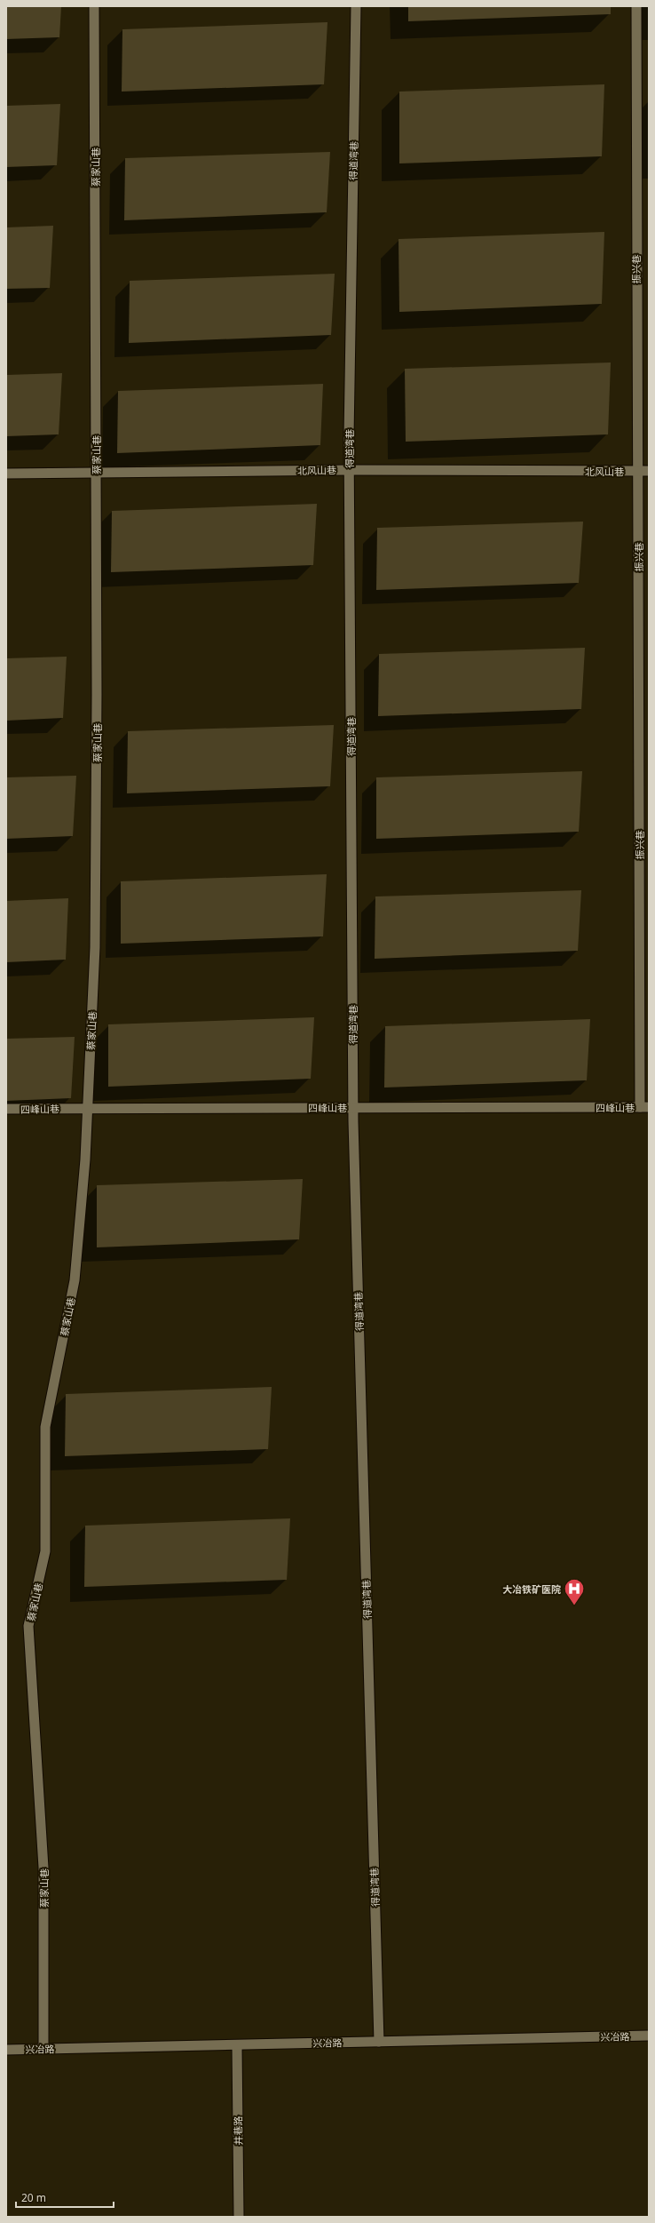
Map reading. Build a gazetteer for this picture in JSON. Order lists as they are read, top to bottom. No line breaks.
{"streets":{"street":["得道湾巷","蔡家山巷","振兴巷","北风山巷","四峰山巷","兴冶路","井巷路"]},"crossings":[["得道湾巷","北风山巷"],["得道湾巷","四峰山巷"],["得道湾巷","兴冶路"],["蔡家山巷","北风山巷"],["蔡家山巷","四峰山巷"],["蔡家山巷","兴冶路"],["振兴巷","北风山巷"],["振兴巷","四峰山巷"],["兴冶路","井巷路"]],"places":{"hospital":["大冶铁矿医院"]},"scale_bar":"20 m"}
